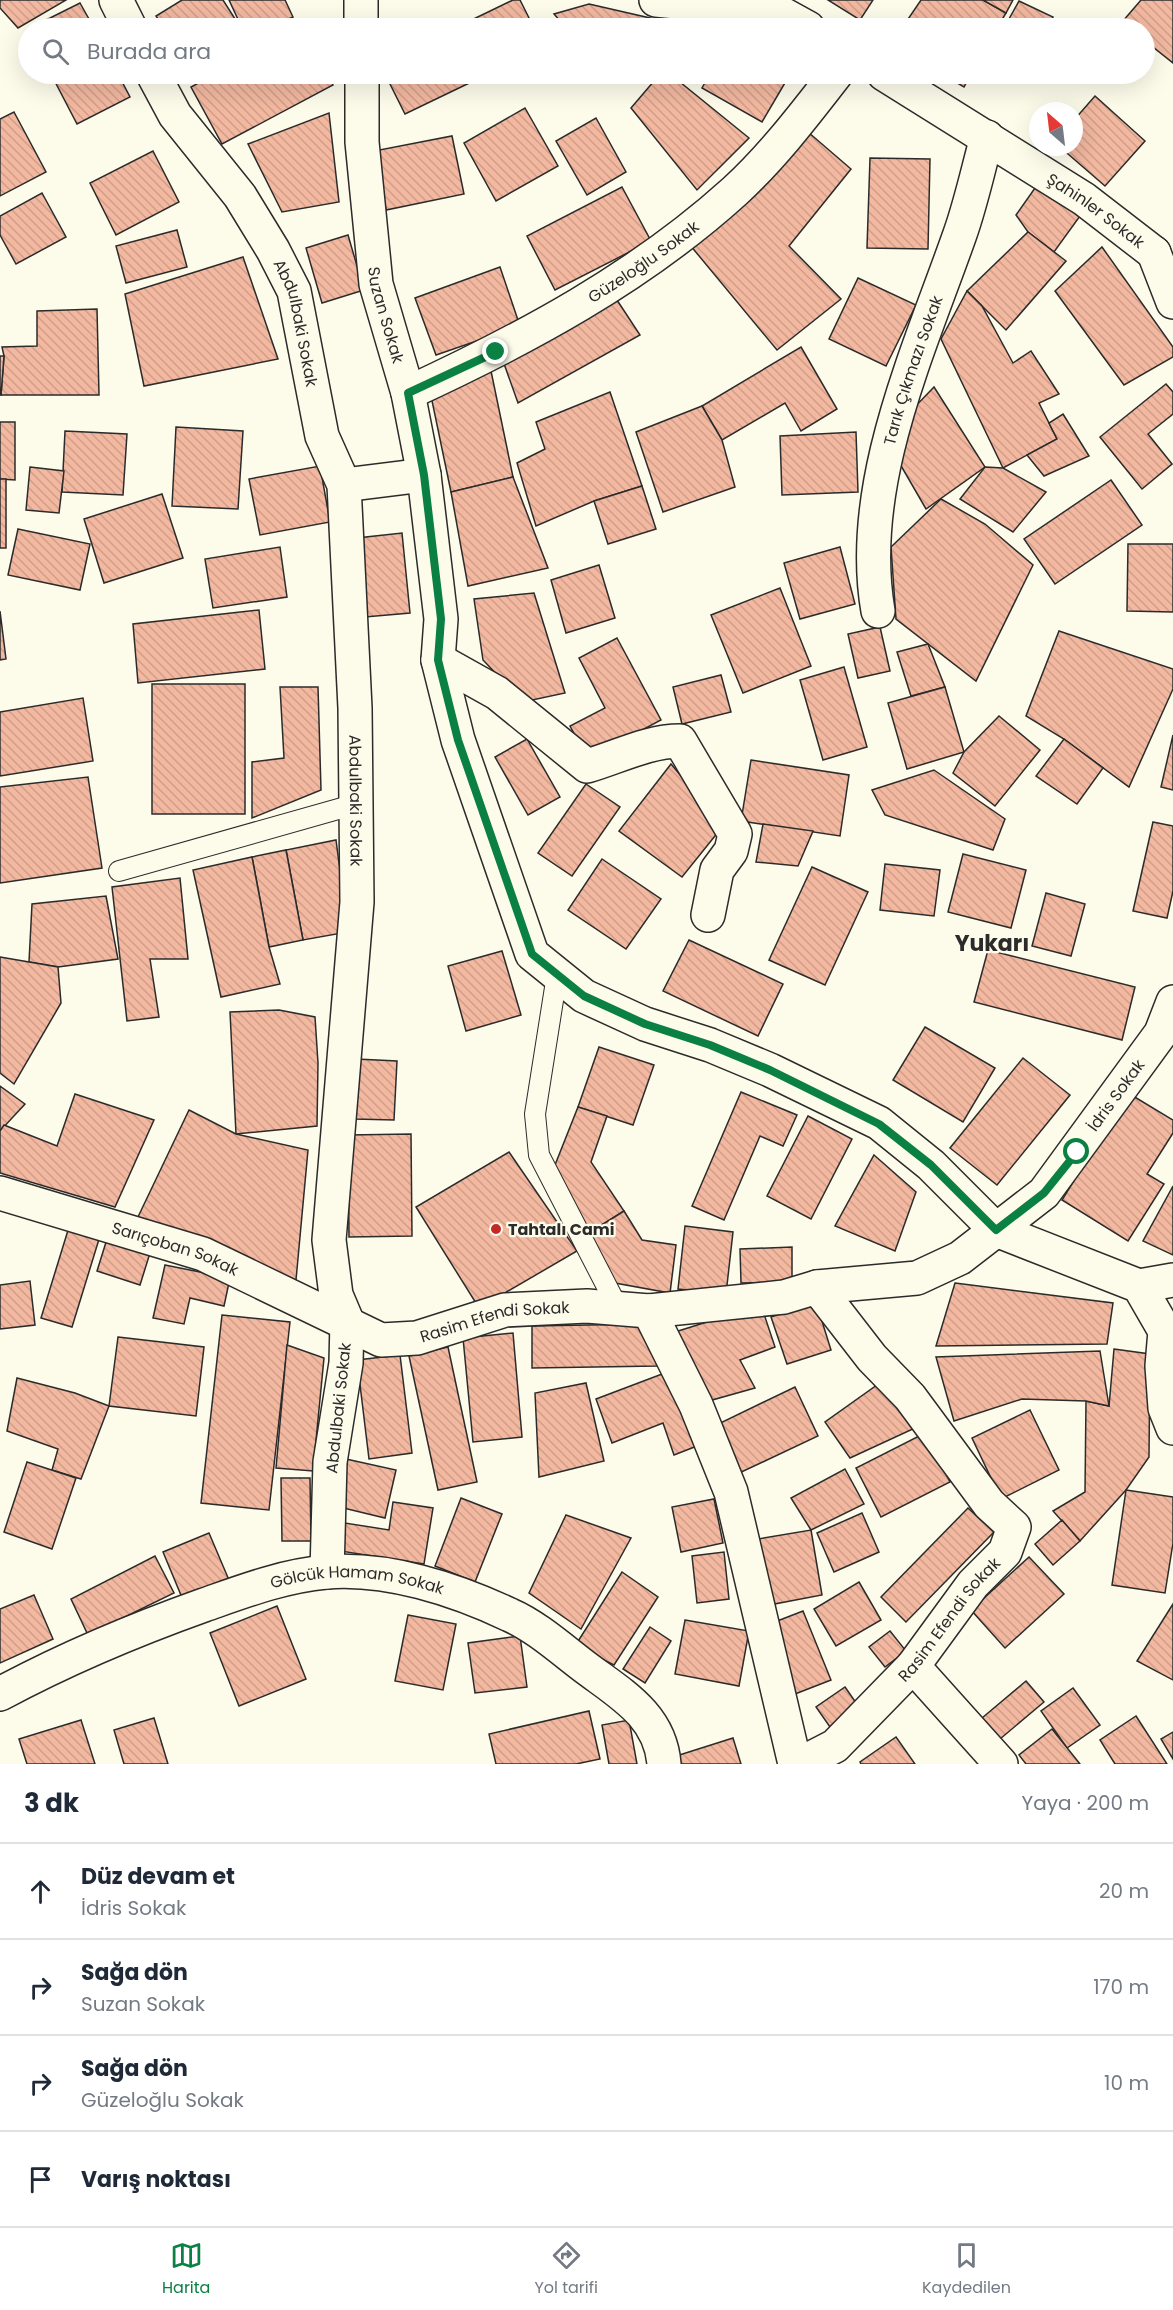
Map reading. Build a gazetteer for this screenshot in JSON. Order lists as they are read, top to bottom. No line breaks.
{"streets":{"street":["Şahinler Sokak","Güzeloğlu Sokak","Suzan Sokak","Abdulbaki Sokak","Tarık Çıkmazı Sokak","İdris Sokak","Sarıçoban Sokak","Rasim Efendi Sokak","Gölcük Hamam Sokak"]},"crossings":[["Şahinler Sokak","Tarık Çıkmazı Sokak"],["Güzeloğlu Sokak","Suzan Sokak"],["Suzan Sokak","İdris Sokak"],["Suzan Sokak","Rasim Efendi Sokak"],["Abdulbaki Sokak","Sarıçoban Sokak"],["Abdulbaki Sokak","Rasim Efendi Sokak"],["Abdulbaki Sokak","Gölcük Hamam Sokak"],["İdris Sokak","Rasim Efendi Sokak"],["Sarıçoban Sokak","Rasim Efendi Sokak"]],"districts":["Yukarı"],"places":["Tahtalı Cami"],"north":"top left","page":{"search":"Burada ara","heading":["3 dk","Yaya · 200 m"],"list":[["Düz devam et","İdris Sokak","20 m"],["Sağa dön","Suzan Sokak","170 m"],["Sağa dön","Güzeloğlu Sokak","10 m"],"Varış noktası"],"nav":["Harita","Yol tarifi","Kaydedilen"]}}
